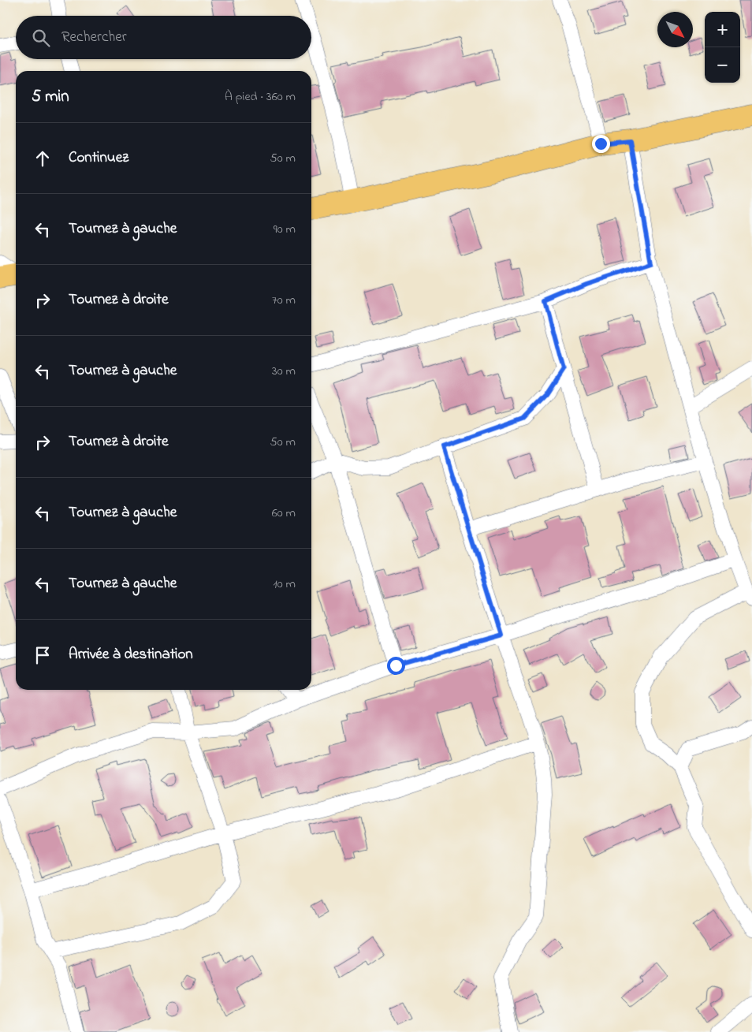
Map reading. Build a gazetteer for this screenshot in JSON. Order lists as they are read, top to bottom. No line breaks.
{"north":"bottom right","page":{"map_buttons":["+","−"],"search":"Rechercher","heading":["5 min","À pied · 360 m"],"list":[["Continuez","50 m"],["Tournez à gauche","90 m"],["Tournez à droite","70 m"],["Tournez à gauche","30 m"],["Tournez à droite","50 m"],["Tournez à gauche","60 m"],["Tournez à gauche","10 m"],"Arrivée à destination"]}}
